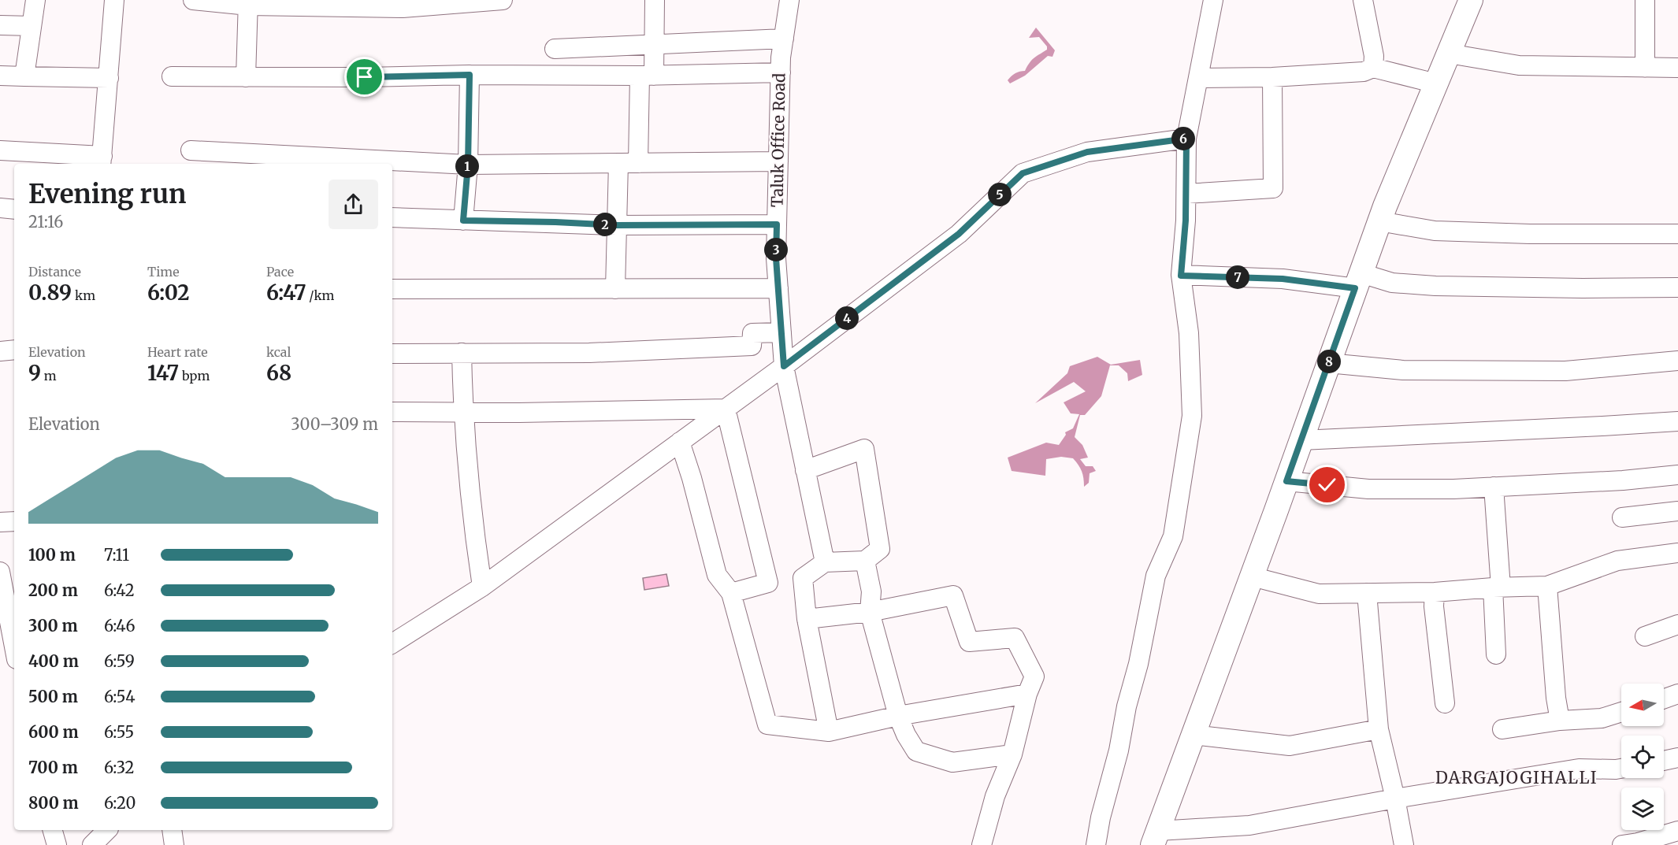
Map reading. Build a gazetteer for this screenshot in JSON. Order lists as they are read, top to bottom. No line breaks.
{"streets":{"street":["Taluk Office Road"]},"districts":["DARGAJOGIHALLI"],"north":"left","page":{"pins":["6","1","5","2","3","7","4","8"],"heading":["Evening run","21:16"],"stats":[["Distance","0.89 km"],["Time","6:02"],["Pace","6:47 /km"],["Elevation","9 m"],["Heart rate","147 bpm"],["kcal","68"]],"chart":["Elevation","300–309 m"],"list":[{"name":"100 m","note":"7:11"},{"name":"200 m","note":"6:42"},{"name":"300 m","note":"6:46"},{"name":"400 m","note":"6:59"},{"name":"500 m","note":"6:54"},{"name":"600 m","note":"6:55"},{"name":"700 m","note":"6:32"},{"name":"800 m","note":"6:20"}]}}
